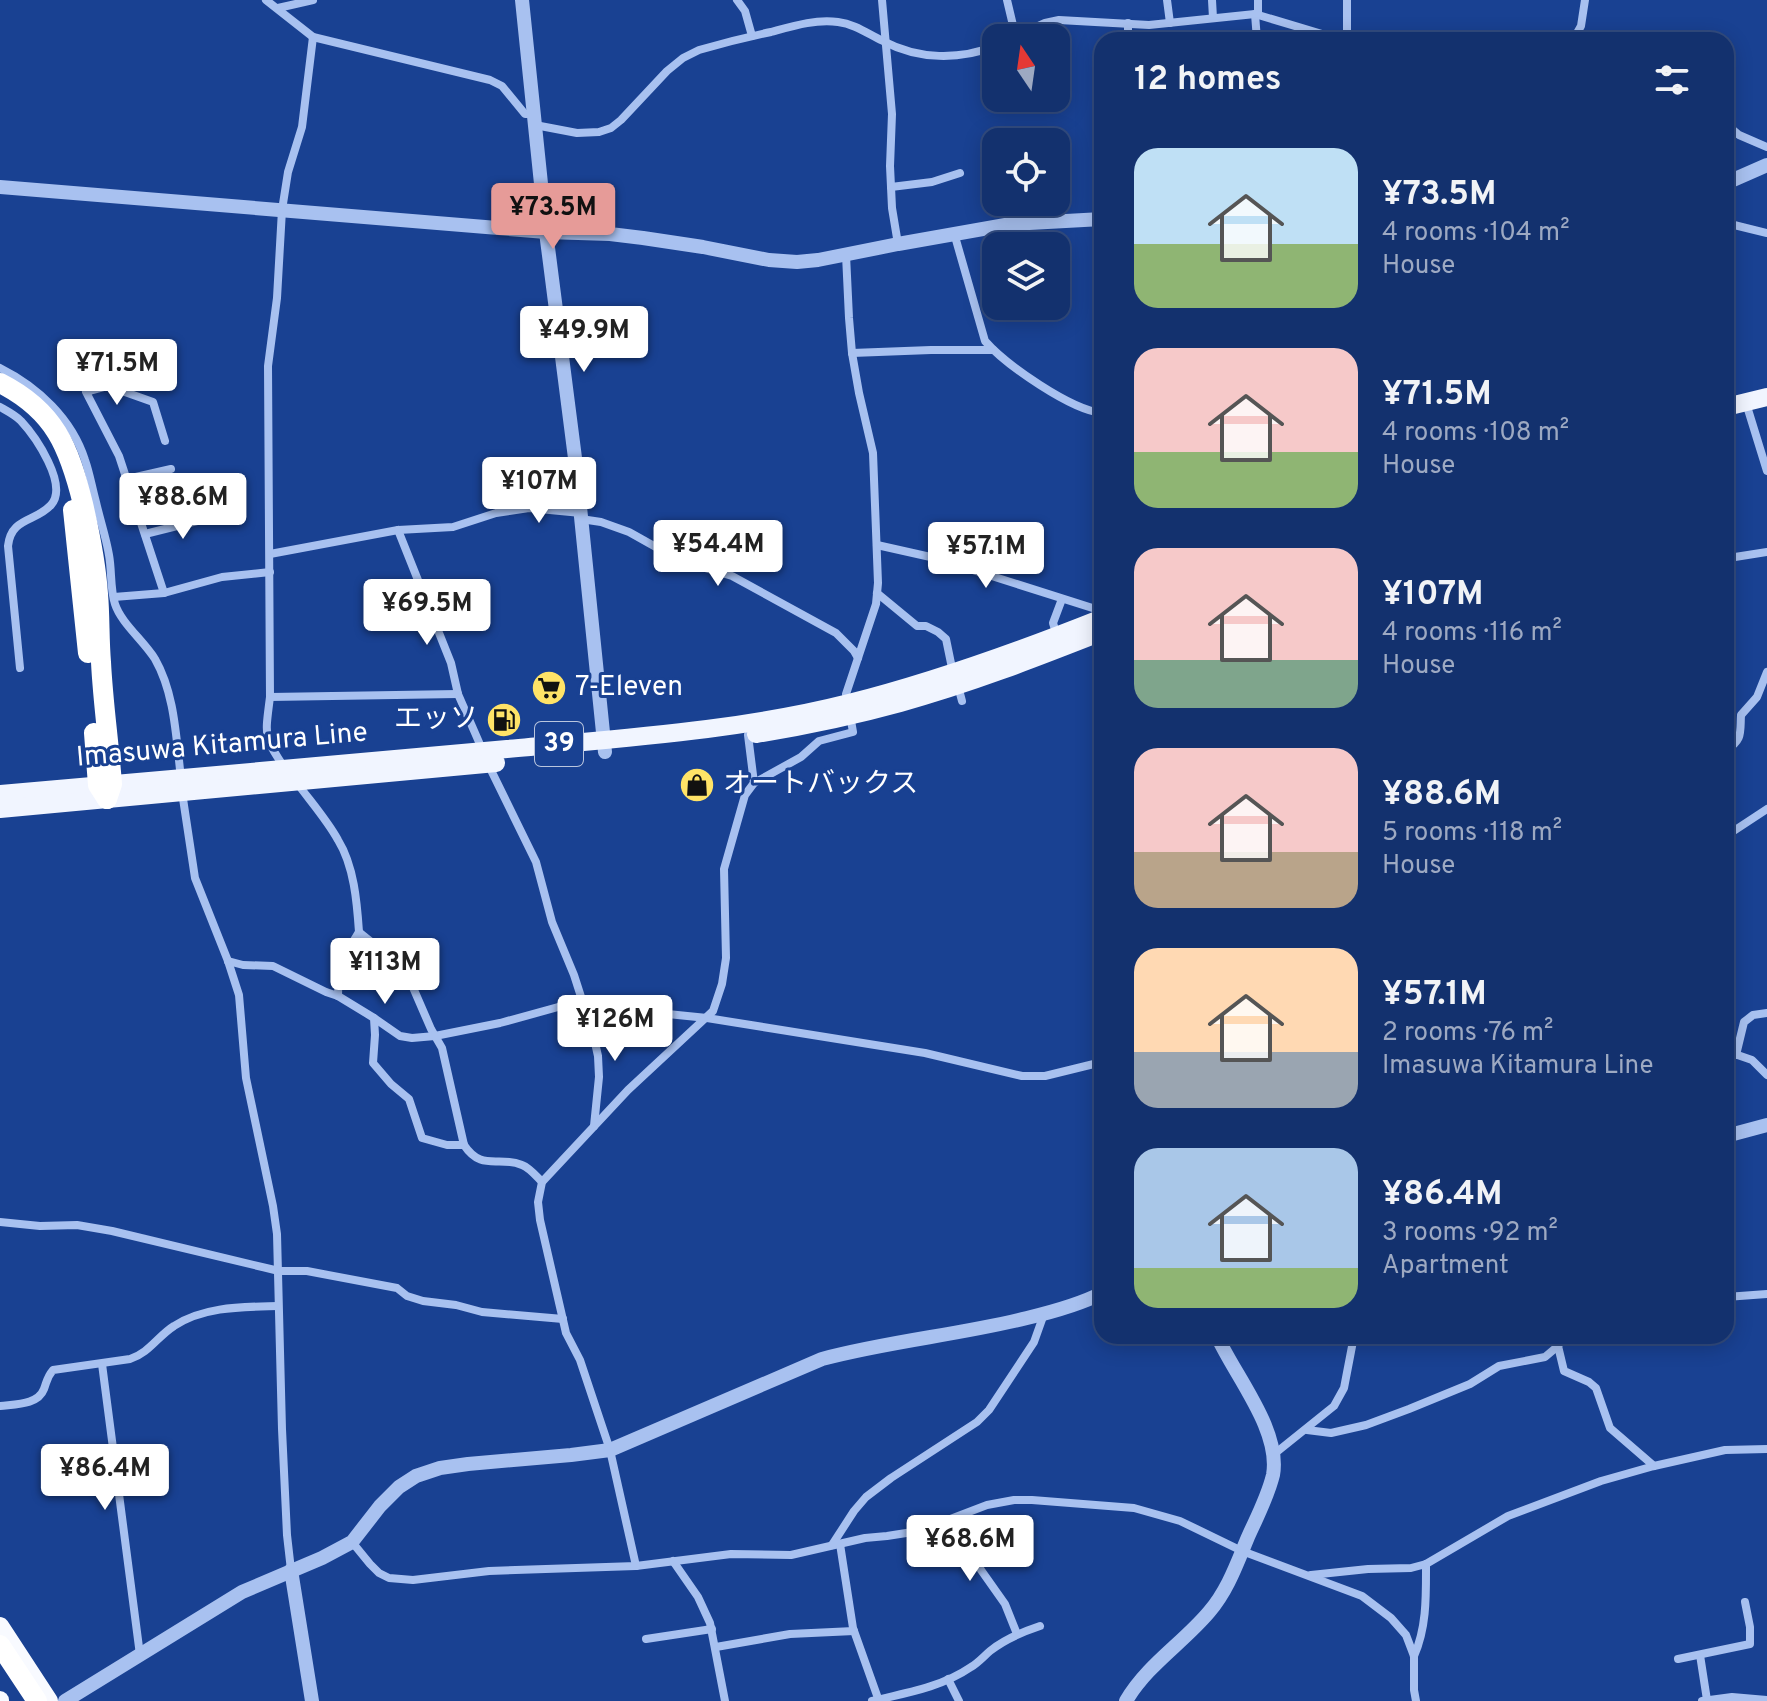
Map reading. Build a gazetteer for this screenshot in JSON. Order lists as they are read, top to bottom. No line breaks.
{"streets":{"main road":["39","Imasuwa Kitamura Line"]},"places":{"supermarket":["7-Eleven"],"fuel station":["エッソ"],"shop":["オートバックス"]},"north":"top","page":{"heading":"12 homes","list":[{"name":"¥73.5M","note":"4 rooms · 104 m² · House"},{"name":"¥71.5M","note":"4 rooms · 108 m² · House"},{"name":"¥107M","note":"4 rooms · 116 m² · House"},{"name":"¥88.6M","note":"5 rooms · 118 m² · House"},{"name":"¥57.1M","note":"2 rooms · 76 m² · Imasuwa Kitamura Line"},{"name":"¥86.4M","note":"3 rooms · 92 m² · Apartment"}],"price":["¥73.5M","¥49.9M","¥71.5M","¥107M","¥88.6M","¥54.4M","¥57.1M","¥69.5M","¥113M","¥126M","¥86.4M","¥68.6M"]}}
